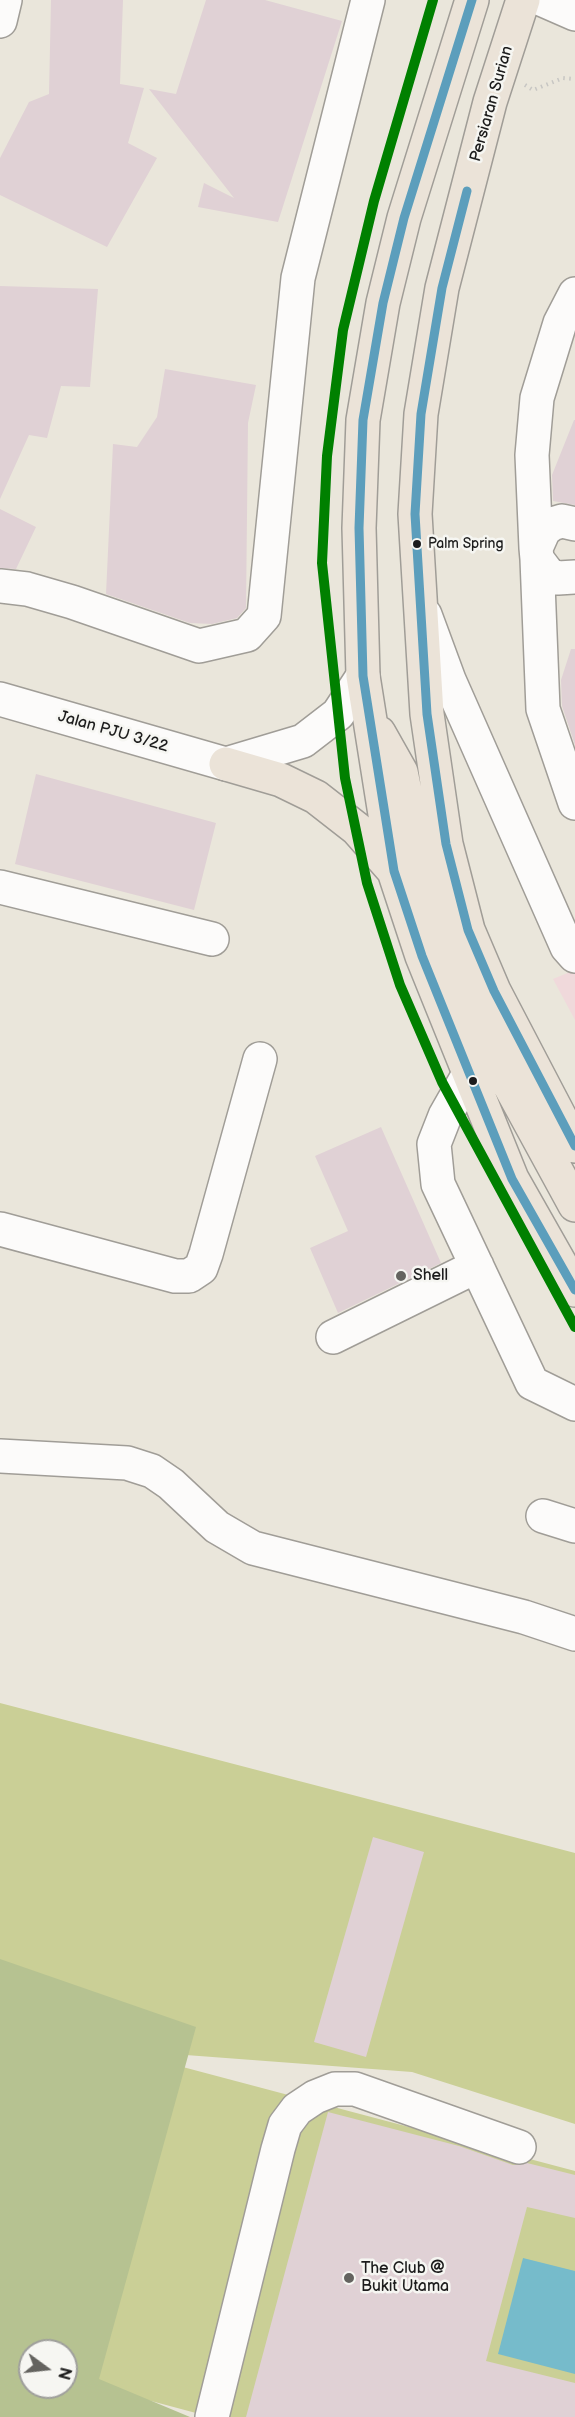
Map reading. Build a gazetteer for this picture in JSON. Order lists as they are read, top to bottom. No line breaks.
{"streets":{"main road":["Persiaran Surian"],"street":["Jalan PJU 3/22"]},"places":["Palm Spring","Shell","The Club @ Bukit Utama"],"north":"right"}
